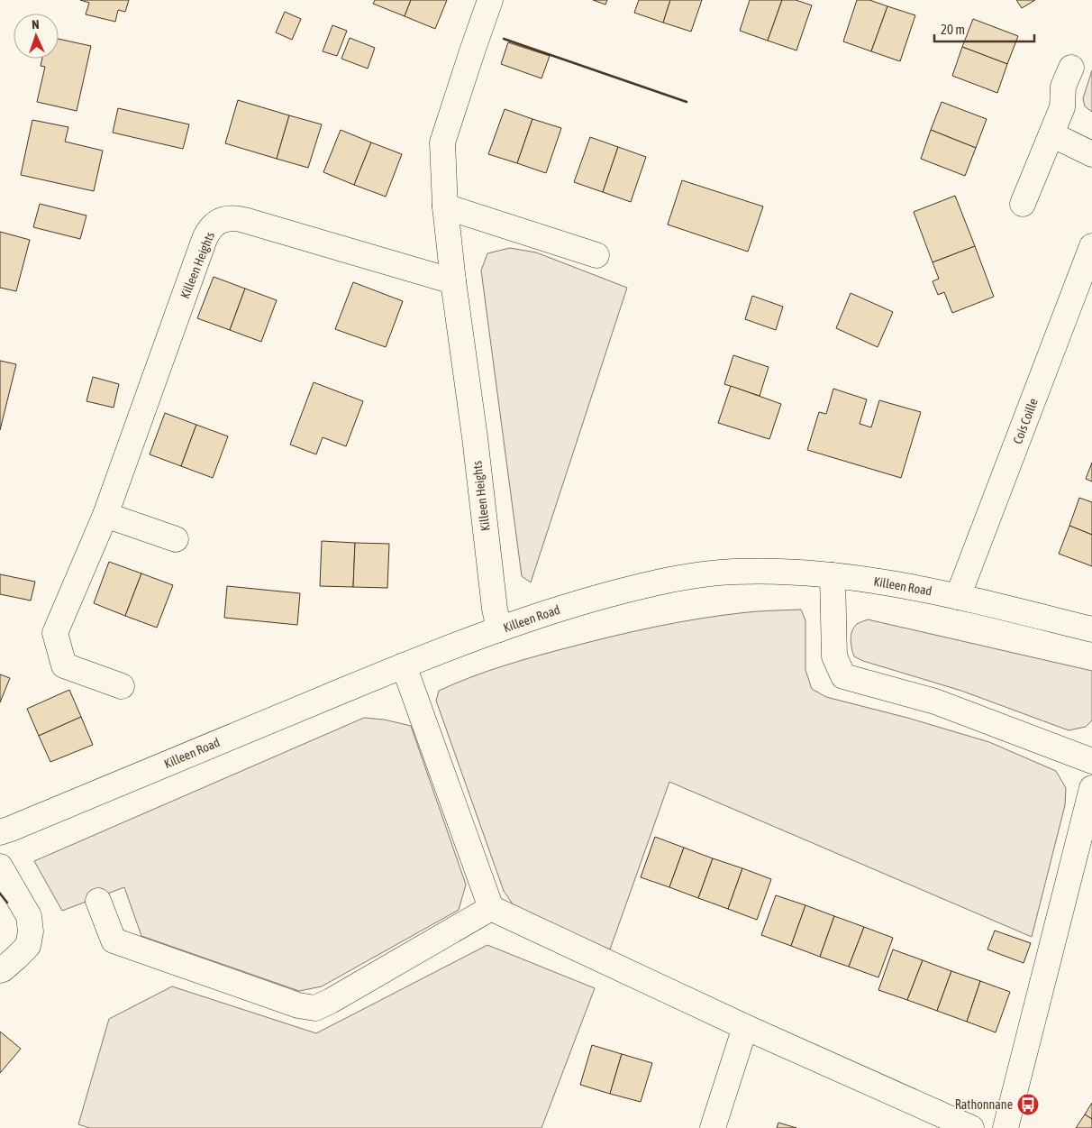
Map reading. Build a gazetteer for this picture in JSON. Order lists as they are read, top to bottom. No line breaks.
{"streets":{"street":["Killeen Heights","Cois Coille","Killeen Road"]},"crossings":[["Killeen Heights","Killeen Road"],["Cois Coille","Killeen Road"]],"places":{"bus stop":["Rathonnane"]},"scale_bar":"20 m","north":"top"}
